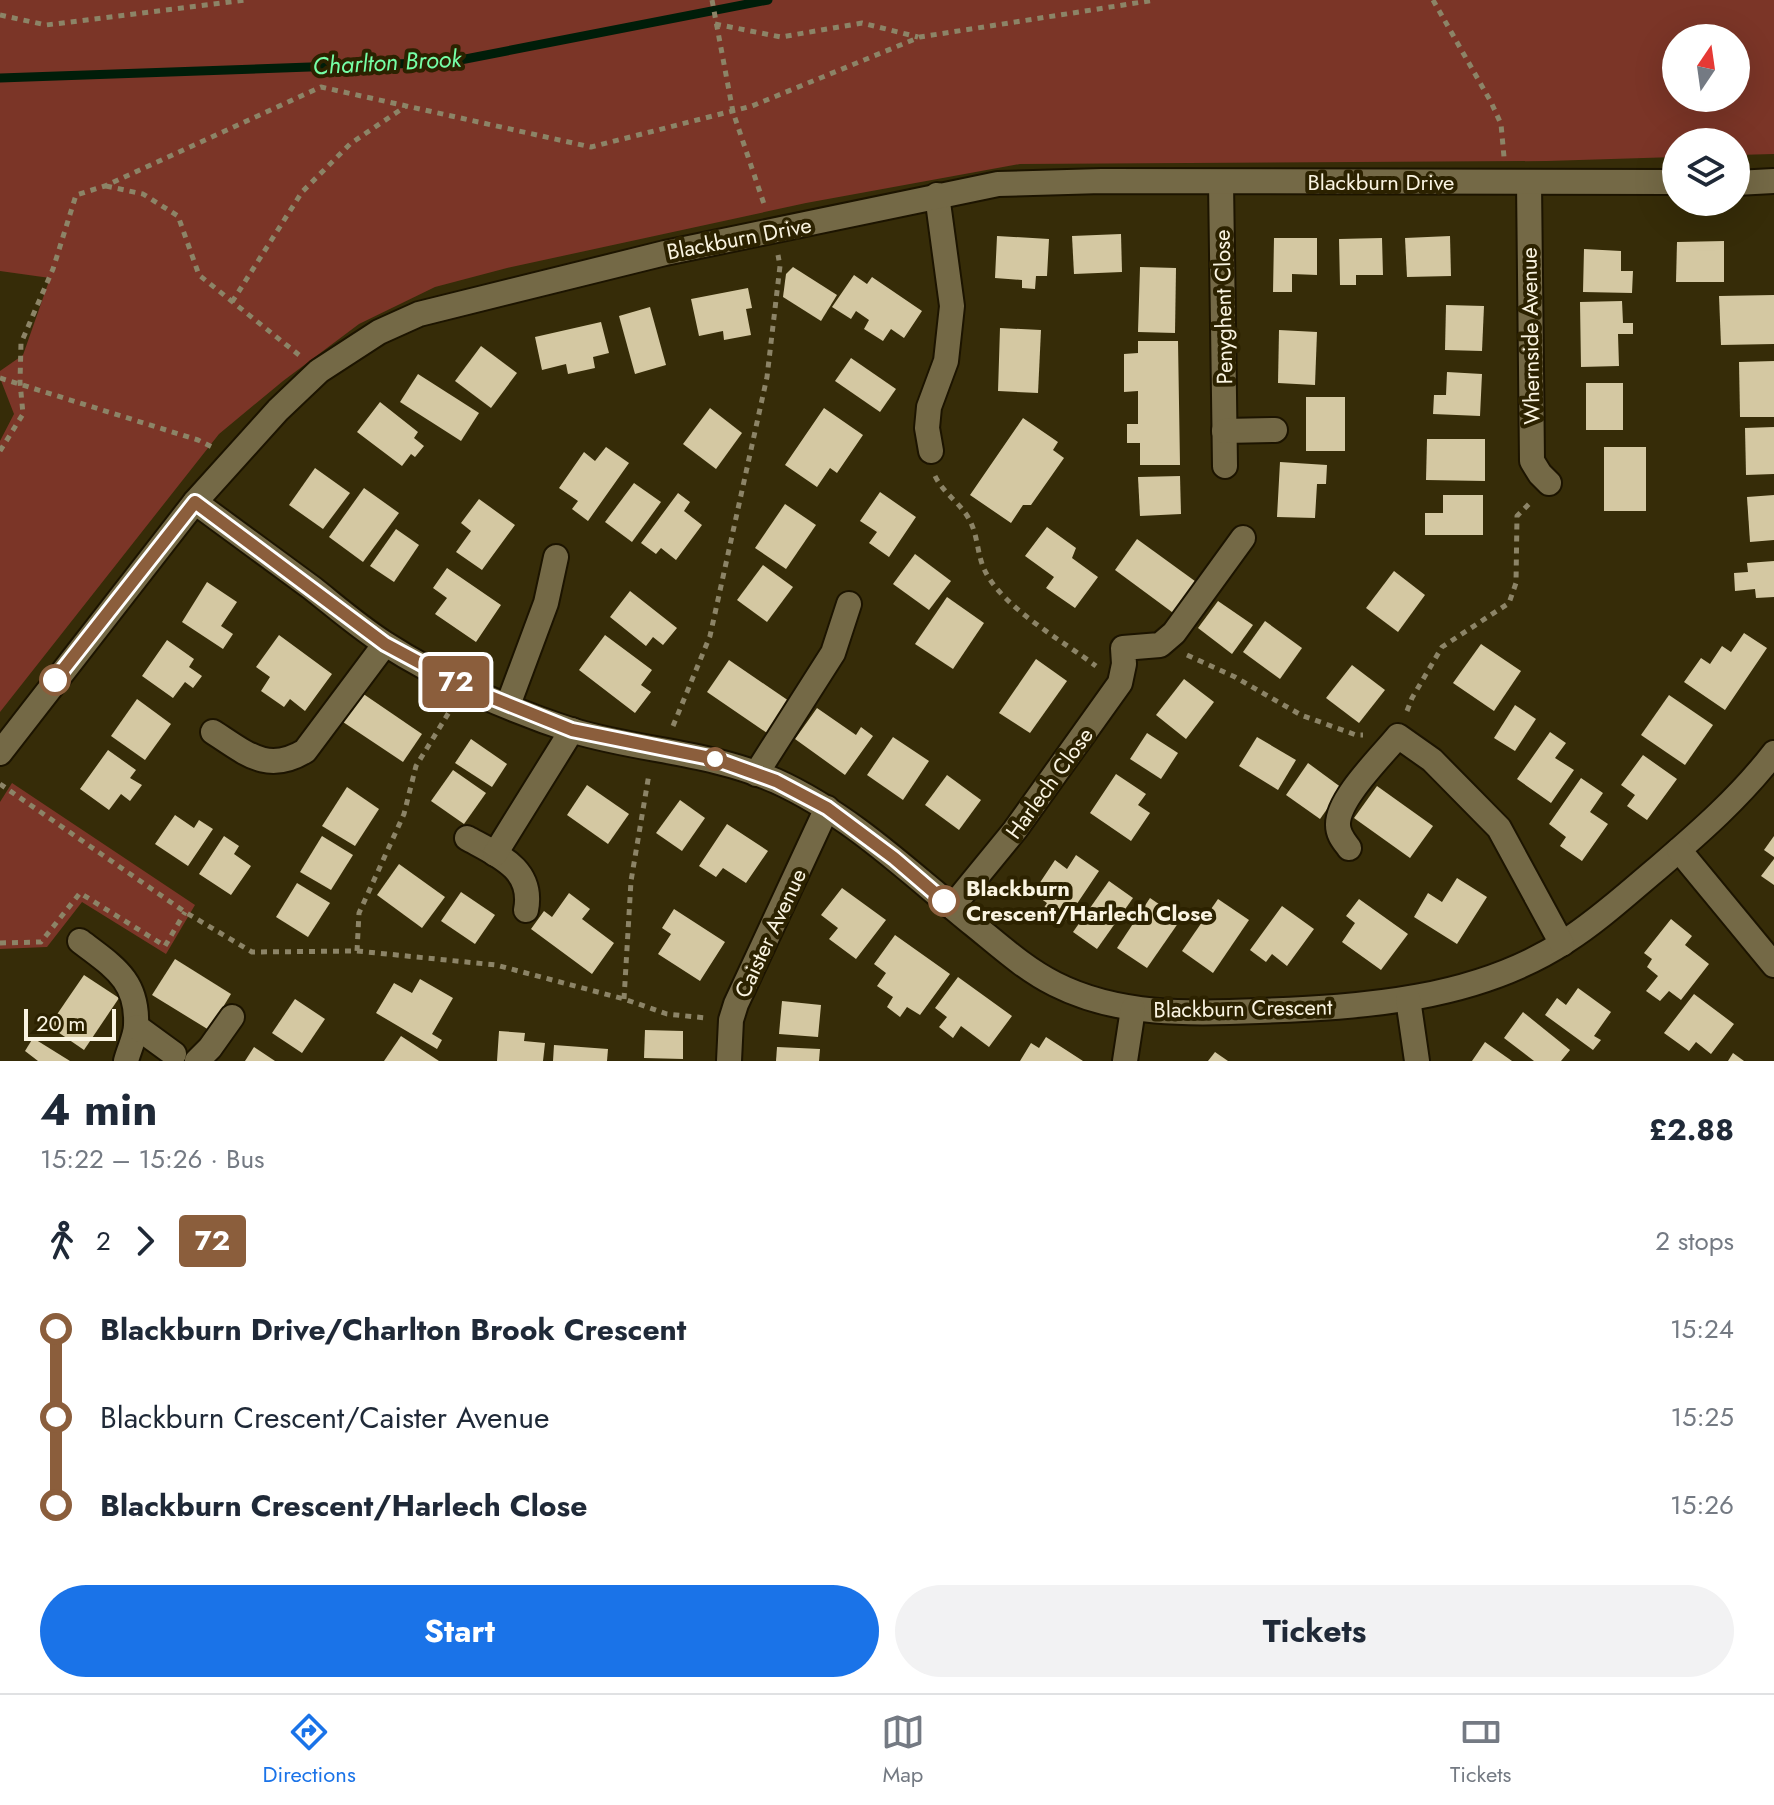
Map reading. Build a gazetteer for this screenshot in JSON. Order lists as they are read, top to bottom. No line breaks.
{"streets":{"street":["Blackburn Drive","Penyghent Close","Whernside Avenue","Harlech Close","Caister Avenue","Blackburn Crescent"]},"crossings":[["Blackburn Drive","Penyghent Close"],["Blackburn Drive","Whernside Avenue"],["Blackburn Drive","Blackburn Crescent"],["Harlech Close","Blackburn Crescent"],["Caister Avenue","Blackburn Crescent"]],"water":["Charlton Brook"],"places":["Blackburn Crescent/Harlech Close"],"lines":["bus line 72"],"scale_bar":"20 m","north":"top","page":{"on_map":"72","scale":"20 m","heading":["4 min","15:22 – 15:26 · Bus","£2.88"],"legs":["2","72","2 stops"],"list":[{"name":"Blackburn Drive/Charlton Brook Crescent","value":"15:24"},{"name":"Blackburn Crescent/Caister Avenue","value":"15:25"},{"name":"Blackburn Crescent/Harlech Close","value":"15:26"}],"buttons":["Start","Tickets"],"tabs":["Directions","Map","Tickets"]}}
